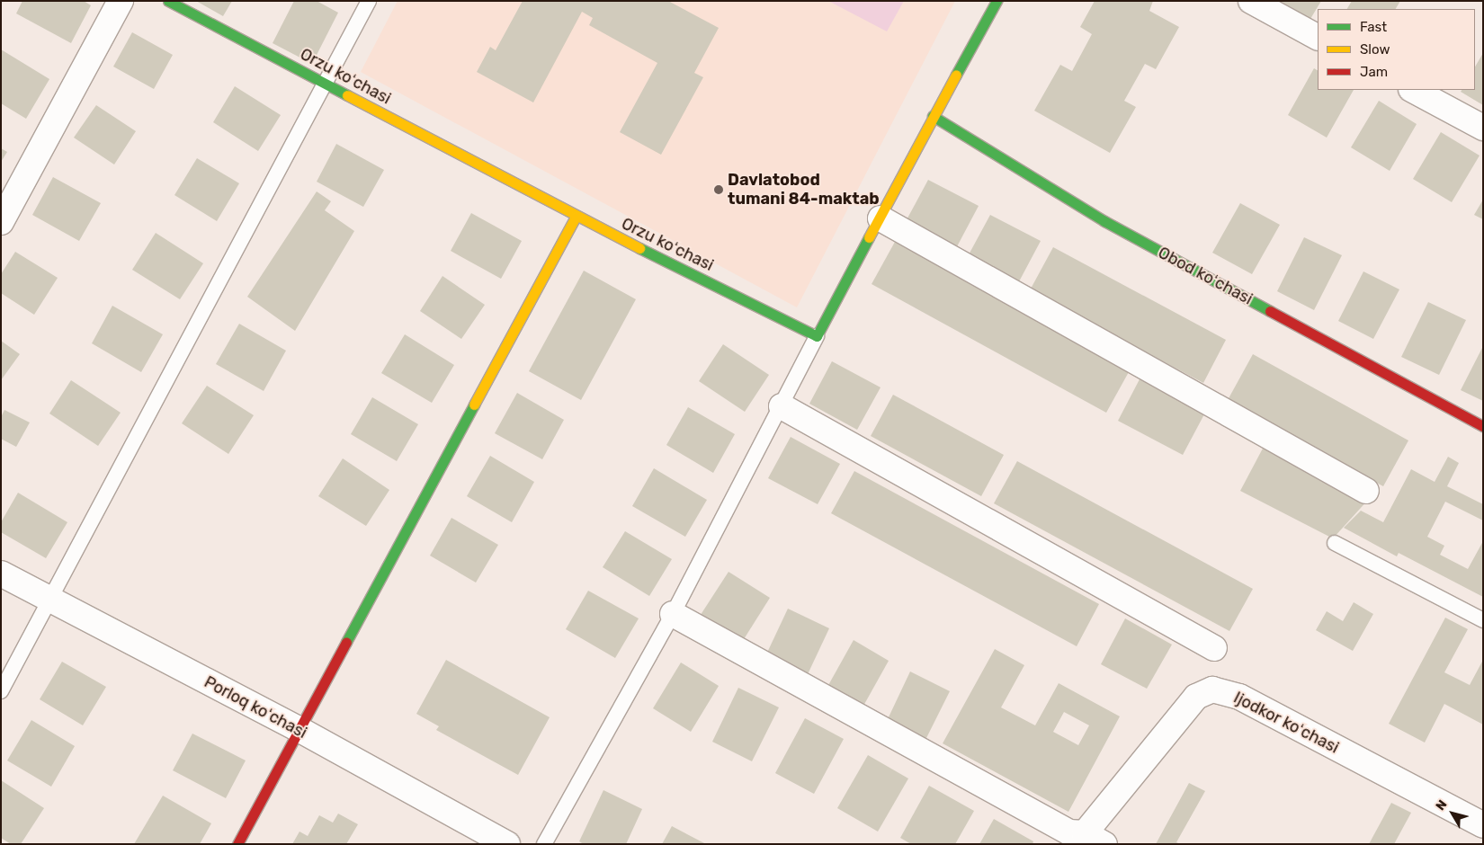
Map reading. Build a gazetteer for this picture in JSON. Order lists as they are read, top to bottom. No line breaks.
{"streets":{"street":["Orzu koʻchasi","Obod koʻchasi","Porloq koʻchasi","Ijodkor koʻchasi"]},"places":["Davlatobod tumani 84-maktab"],"legend":["Fast","Slow","Jam"],"north":"top left"}
